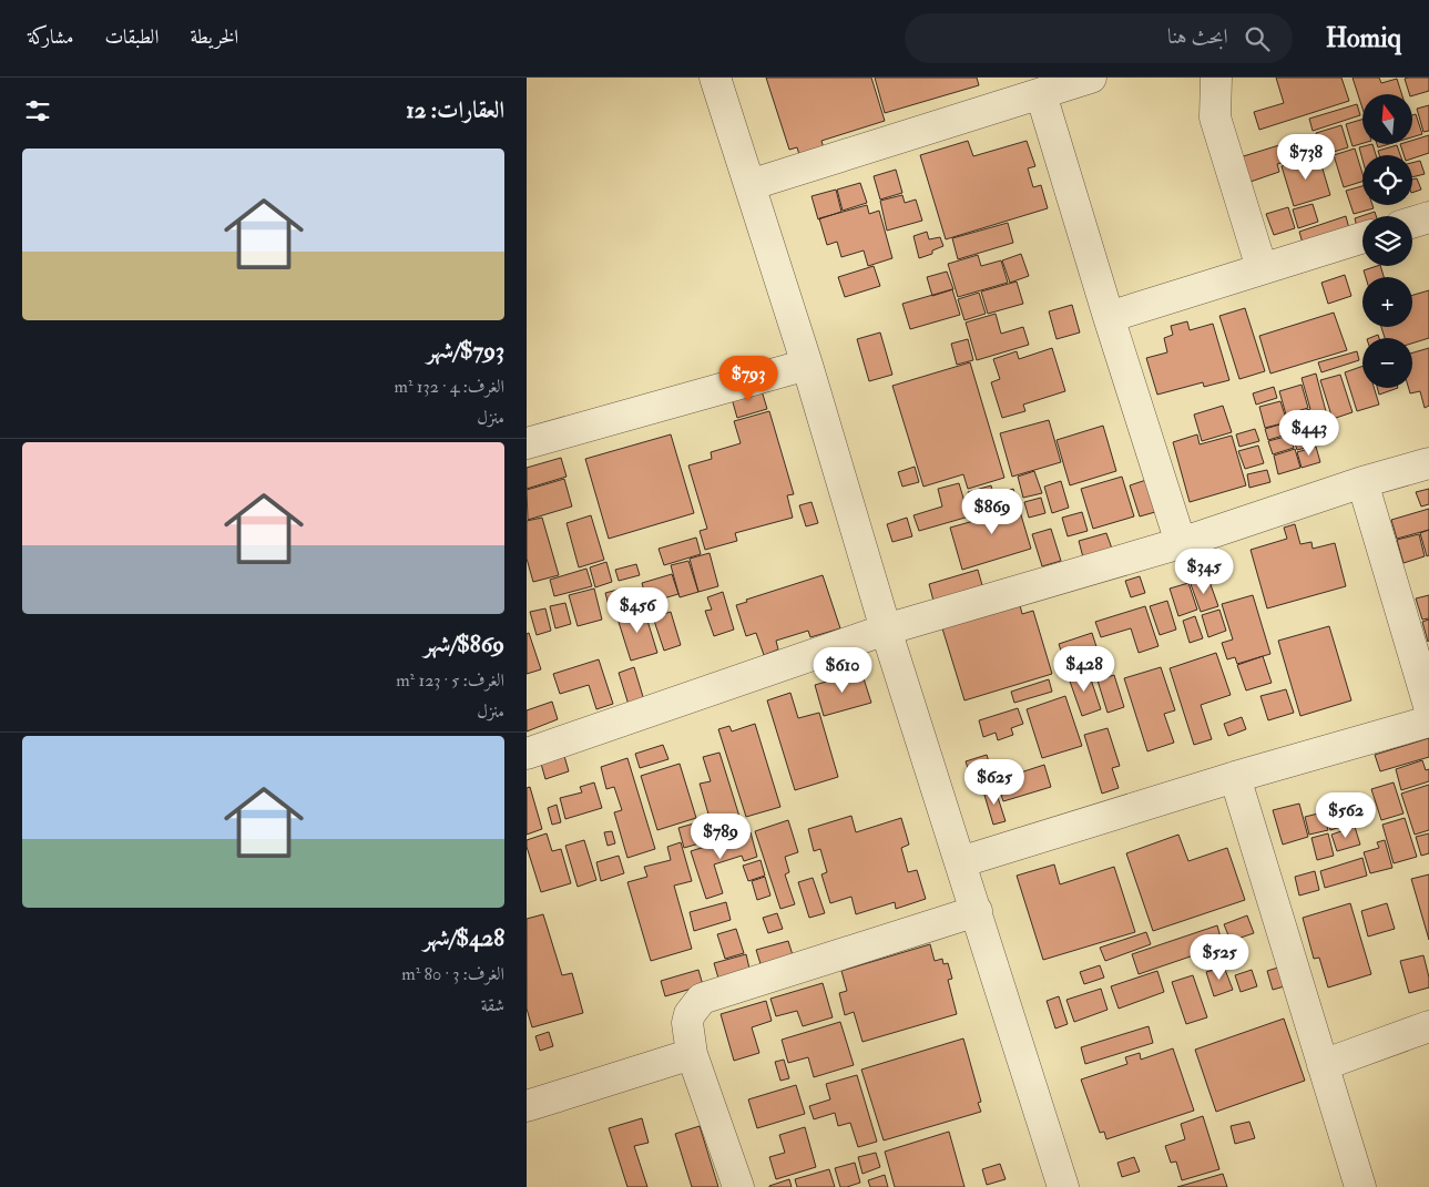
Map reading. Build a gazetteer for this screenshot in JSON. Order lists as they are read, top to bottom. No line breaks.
{"north":"top","page":{"header":"Homiq","search":"ابحث هنا","nav":["الخريطة","الطبقات","مشاركة"],"heading":"العقارات: 12","map_buttons":["+","−"],"price":["$738","$793","$443","$869","$345","$456","$428","$610","$625","$562","$789","$525"],"list":[{"name":"$793/شهر","note":"الغرف: 4 · 132 m² · منزل"},{"name":"$869/شهر","note":"الغرف: 5 · 123 m² · منزل"},{"name":"$428/شهر","note":"الغرف: 3 · 80 m² · شقة"}]}}
